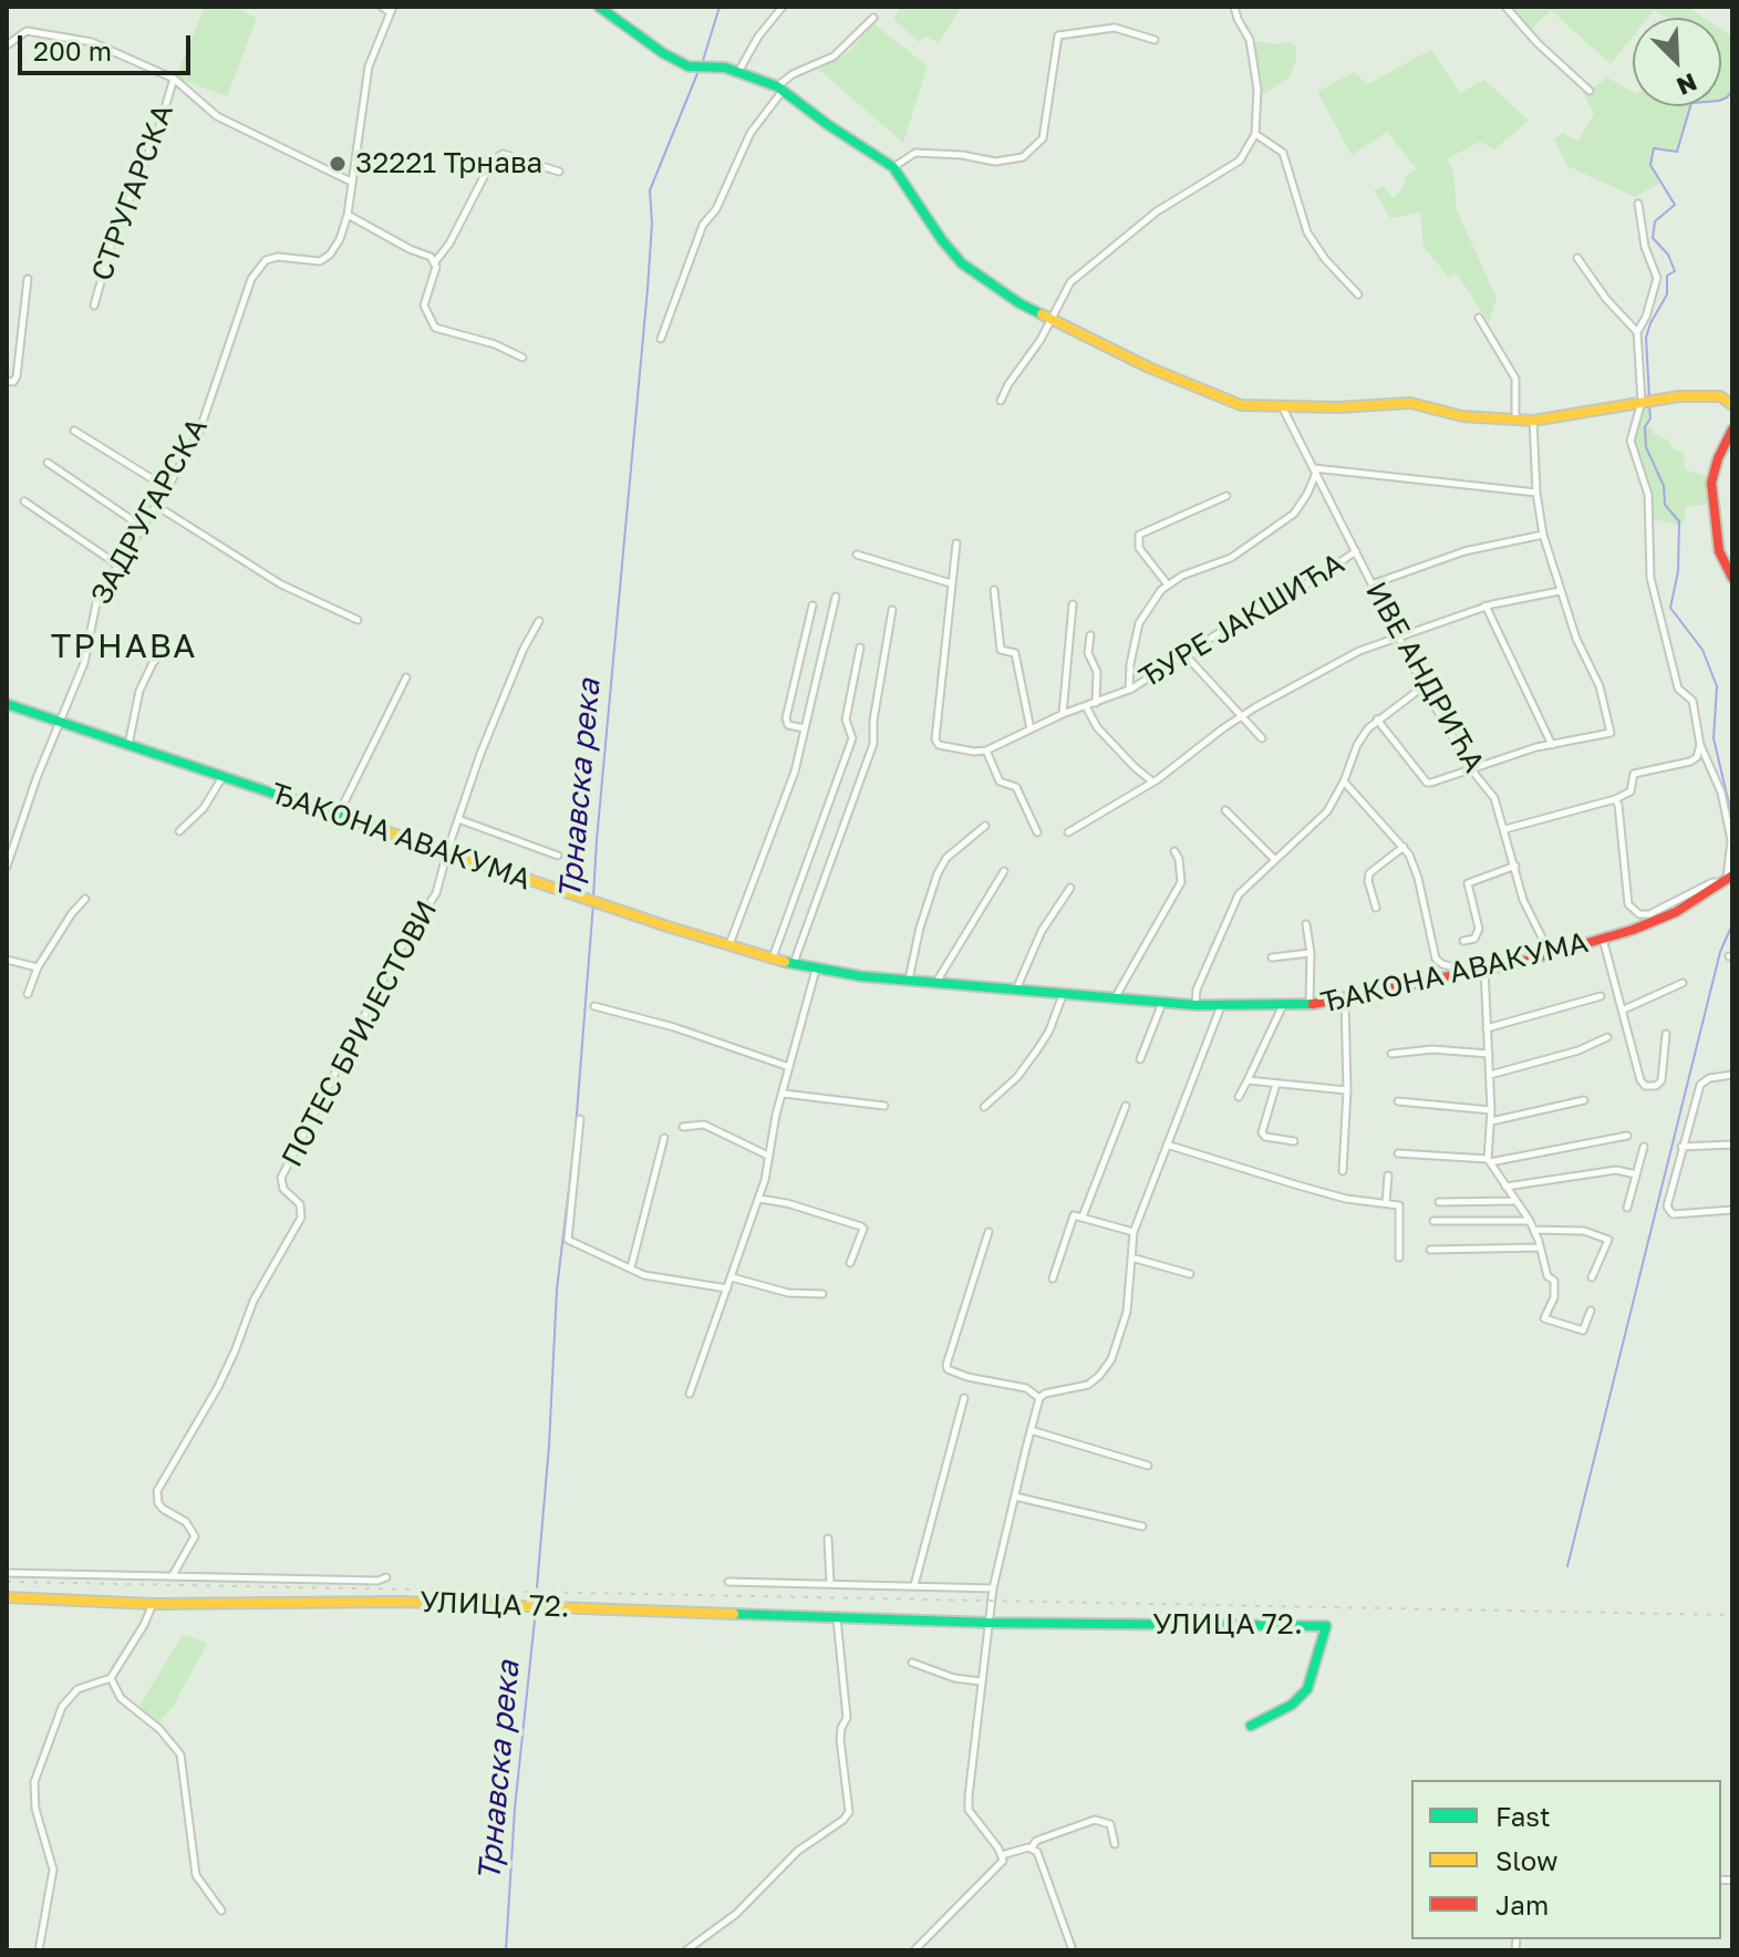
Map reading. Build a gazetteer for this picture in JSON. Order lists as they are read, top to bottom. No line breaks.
{"streets":{"street":["СТРУГАРСКА","ЗАДРУГАРСКА","ЂУРЕ ЈАКШИЋА","ИВЕ АНДРИЋА","ЂАКОНА АВАКУМА","ПОТЕС БРИЈЕСТОВИ","УЛИЦА 72."]},"crossings":[["ЗАДРУГАРСКА","ЂАКОНА АВАКУМА"],["ЂУРЕ ЈАКШИЋА","ИВЕ АНДРИЋА"],["ИВЕ АНДРИЋА","ЂАКОНА АВАКУМА"],["ЂАКОНА АВАКУМА","ПОТЕС БРИЈЕСТОВИ"]],"districts":["ТРНАВА"],"water":["Трнавска река"],"places":["32221 Трнава"],"legend":["Fast","Slow","Jam"],"scale_bar":"200 m","north":"bottom right"}
